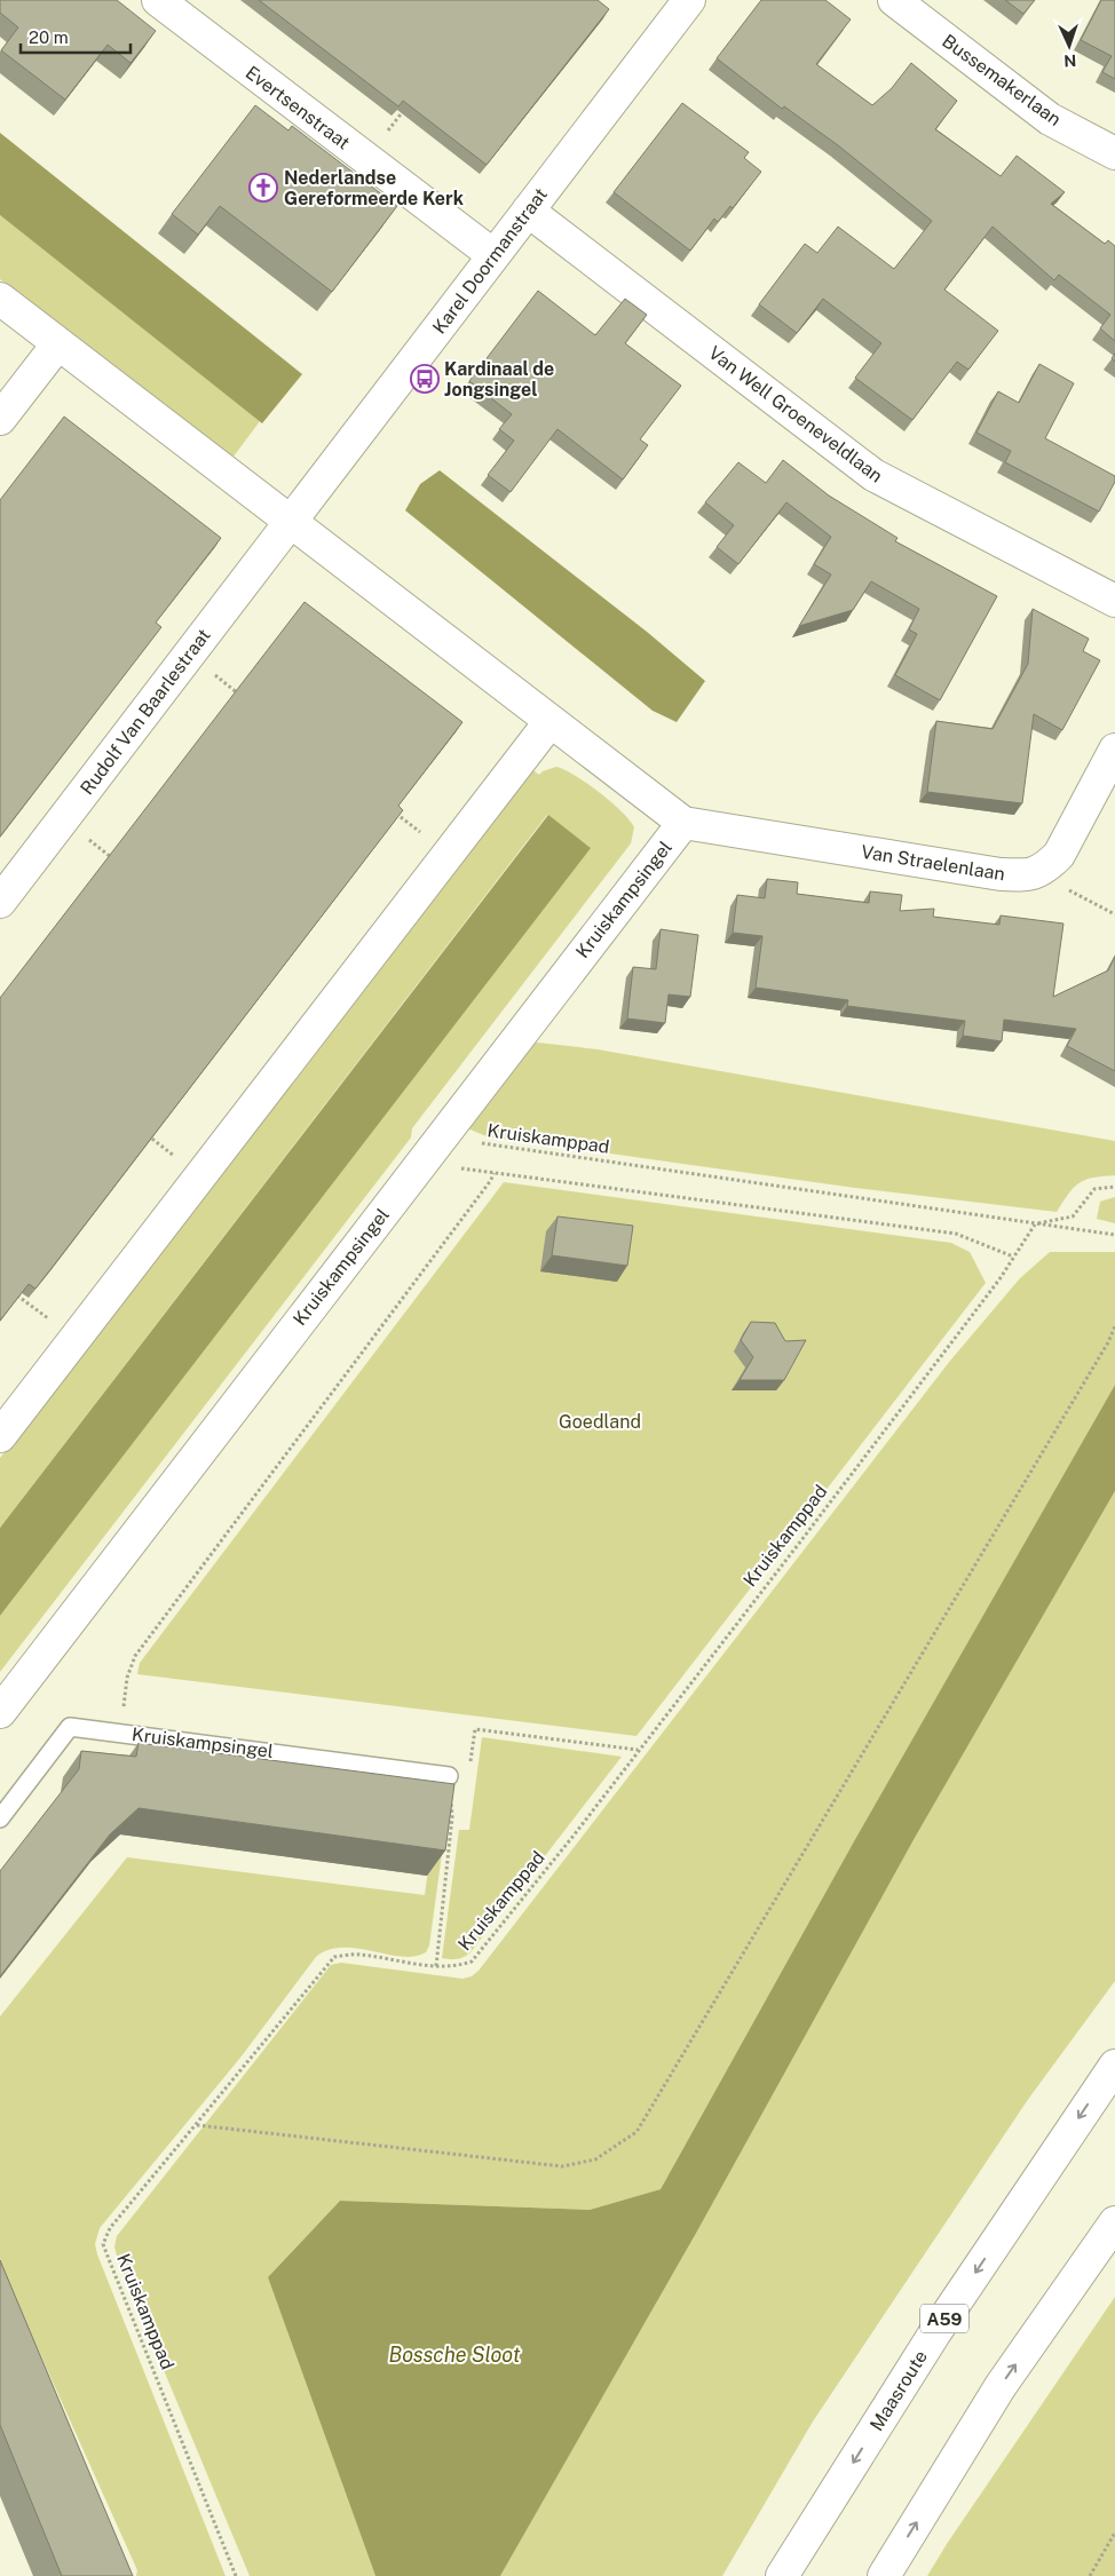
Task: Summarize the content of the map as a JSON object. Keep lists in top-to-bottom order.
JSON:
{
  "streets": {
    "main road": [
      "Bussemakerlaan",
      "Evertsenstraat",
      "Karel Doormanstraat",
      "Van Well Groeneveldlaan",
      "Rudolf Van Baarlestraat",
      "Van Straelenlaan",
      "Kruiskampsingel",
      "A59",
      "Maasroute"
    ],
    "path": ["Kruiskamppad"]
  },
  "crossings": [
    ["Evertsenstraat", "Karel Doormanstraat"],
    ["Karel Doormanstraat", "Van Well Groeneveldlaan"],
    ["Karel Doormanstraat", "Rudolf Van Baarlestraat"],
    ["Van Straelenlaan", "Kruiskampsingel"],
    ["Kruiskampsingel", "Kruiskamppad"]
  ],
  "water": ["Bossche Sloot"],
  "parks": ["Goedland"],
  "places": {
    "church": ["Nederlandse Gereformeerde Kerk"],
    "bus stop": ["Kardinaal de Jongsingel"]
  },
  "scale_bar": "20 m",
  "north": "bottom"
}
